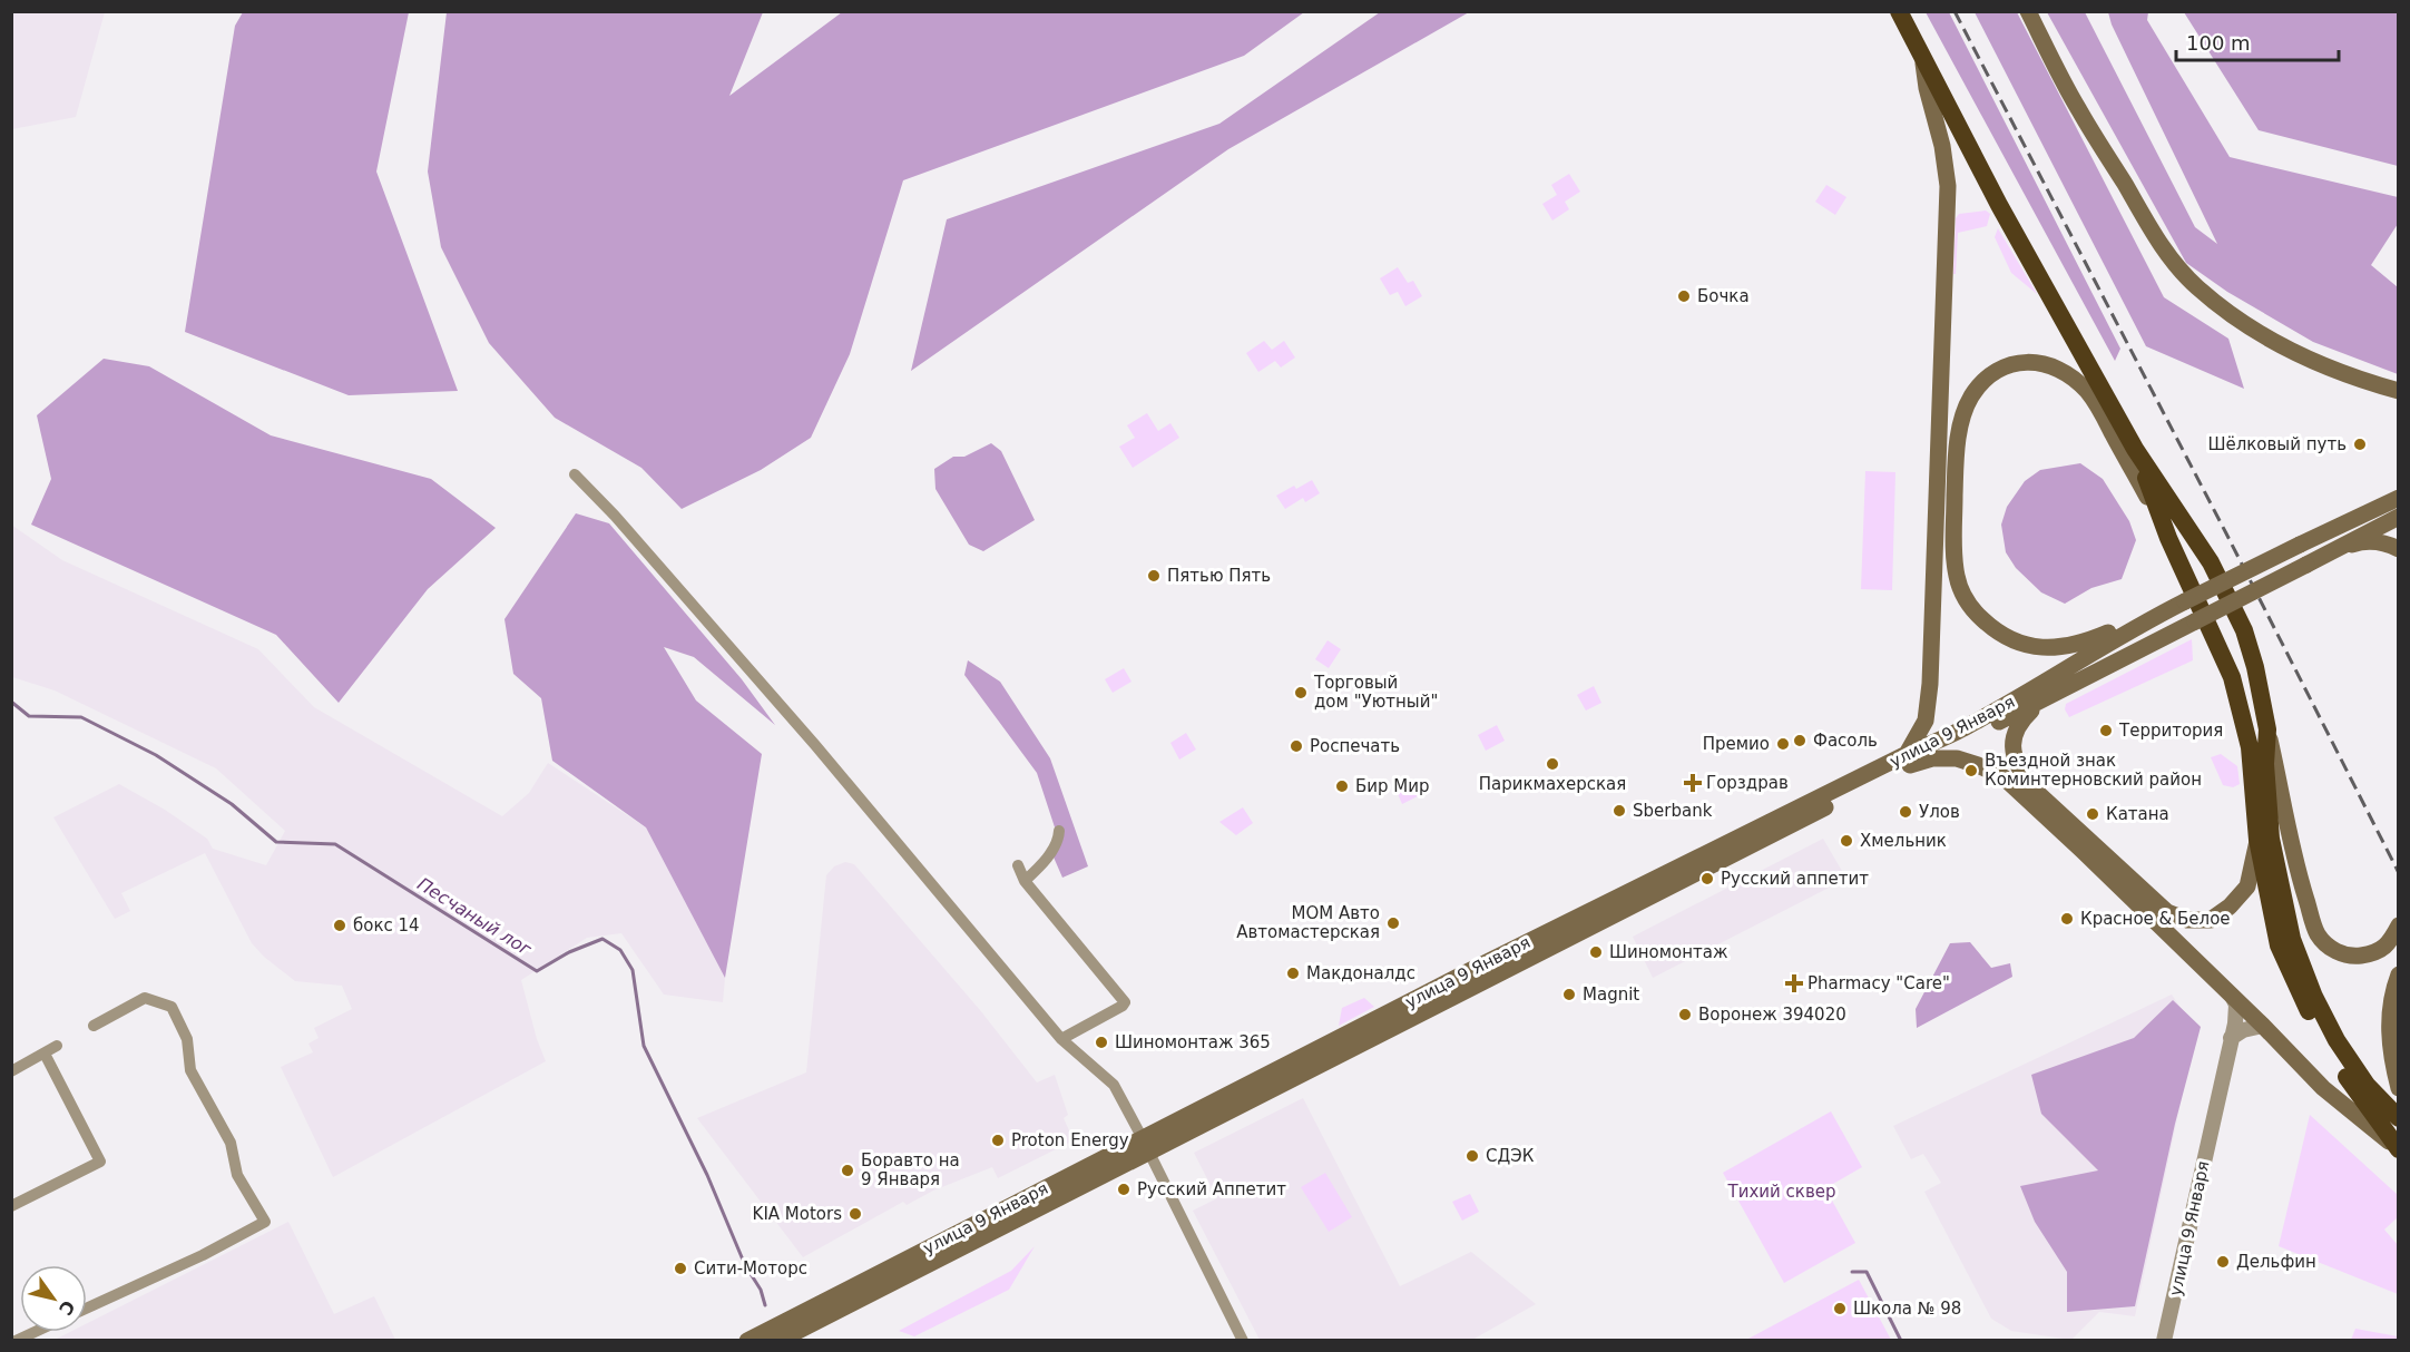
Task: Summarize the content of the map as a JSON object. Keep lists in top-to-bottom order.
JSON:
{
  "streets": {
    "main road": ["улица 9 Января"]
  },
  "water": ["Песчаный лог"],
  "parks": ["Тихий сквер"],
  "places": {
    "other": [
      "Бочка",
      "Шёлковый путь",
      "Пятью Пять",
      "Торговый дом \"Уютный\"",
      "Территория",
      "Фасоль",
      "Премио",
      "Роспечать",
      "Парикмахерская",
      "Въездной знак Коминтерновский район",
      "Бир Мир",
      "Sberbank",
      "Улов",
      "Катана",
      "Хмельник",
      "Русский аппетит",
      "Красное & Белое",
      "МОМ Авто Автомастерская",
      "бокс 14",
      "Шиномонтаж",
      "Макдоналдс",
      "Magnit",
      "Воронеж 394020",
      "Шиномонтаж 365",
      "Proton Energy",
      "СДЭК",
      "Боравто на 9 Января",
      "Русский Аппетит",
      "KIA Motors",
      "Дельфин",
      "Сити-Моторс",
      "Школа № 98"
    ],
    "health": ["Горздрав", "Pharmacy \"Care\""]
  },
  "scale_bar": "100 m",
  "north": "bottom right"
}
